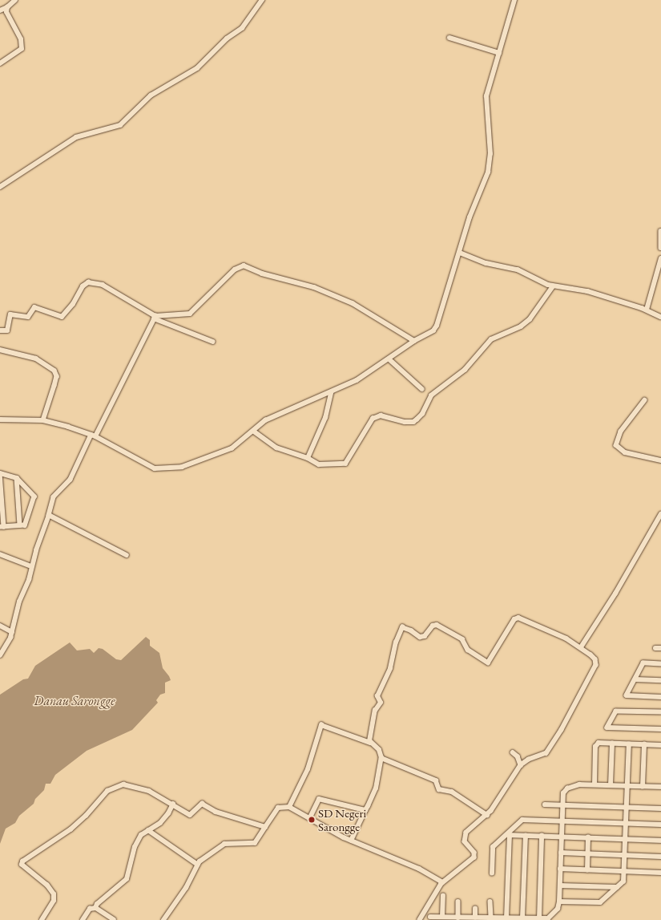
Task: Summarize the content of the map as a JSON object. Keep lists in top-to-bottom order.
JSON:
{
  "water": ["Danau Sarongge"],
  "places": ["SD Negeri Sarongge"]
}
